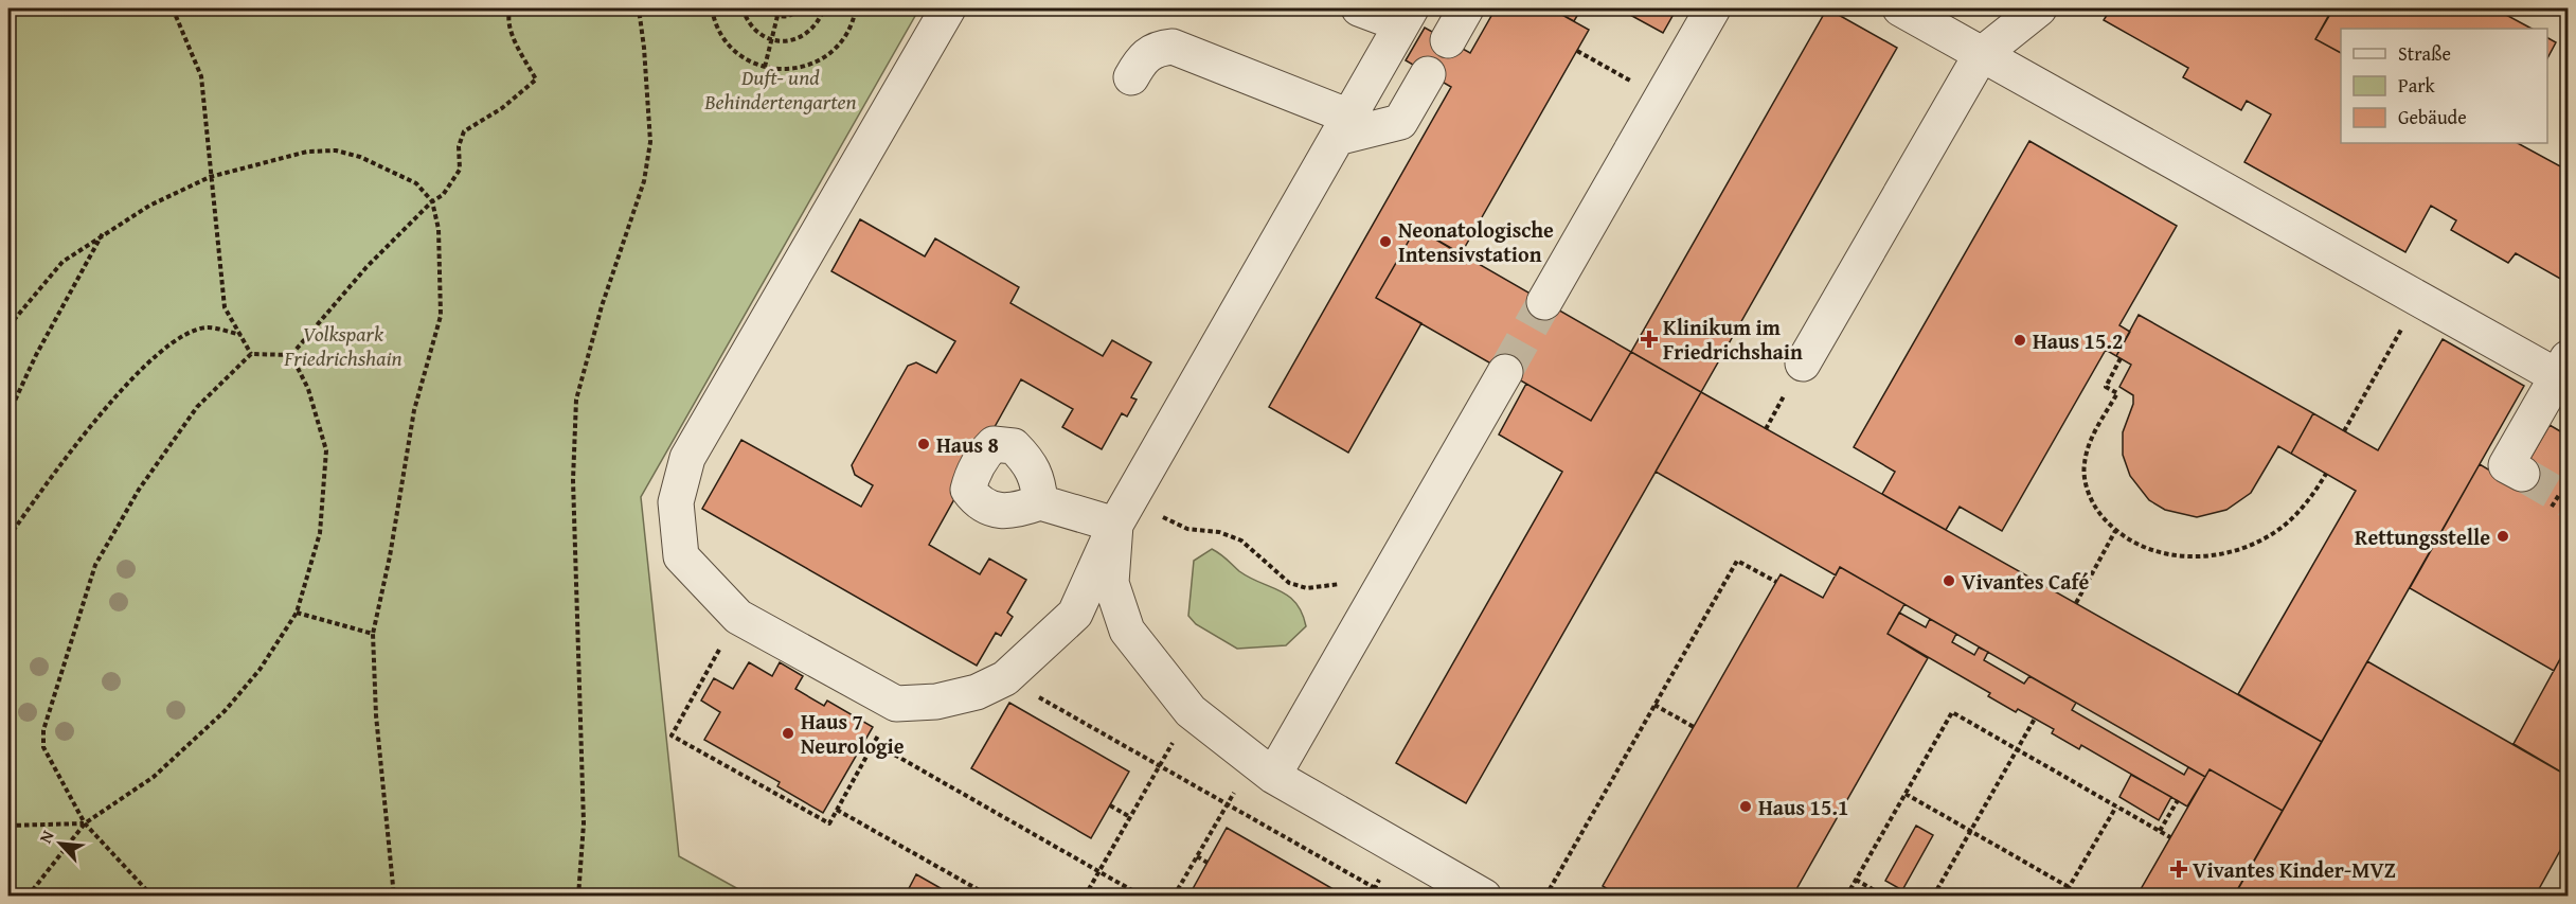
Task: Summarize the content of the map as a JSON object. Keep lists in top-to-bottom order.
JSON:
{
  "parks": ["Duft- und Behindertengarten", "Volkspark Friedrichshain"],
  "places": {
    "other": [
      "Neonatologische Intensivstation",
      "Haus 15.2",
      "Haus 8",
      "Rettungsstelle",
      "Vivantes Café",
      "Haus 7 Neurologie",
      "Haus 15.1"
    ],
    "health": ["Klinikum im Friedrichshain", "Vivantes Kinder-MVZ"]
  },
  "legend": ["Straße", "Park", "Gebäude"],
  "north": "top left"
}
